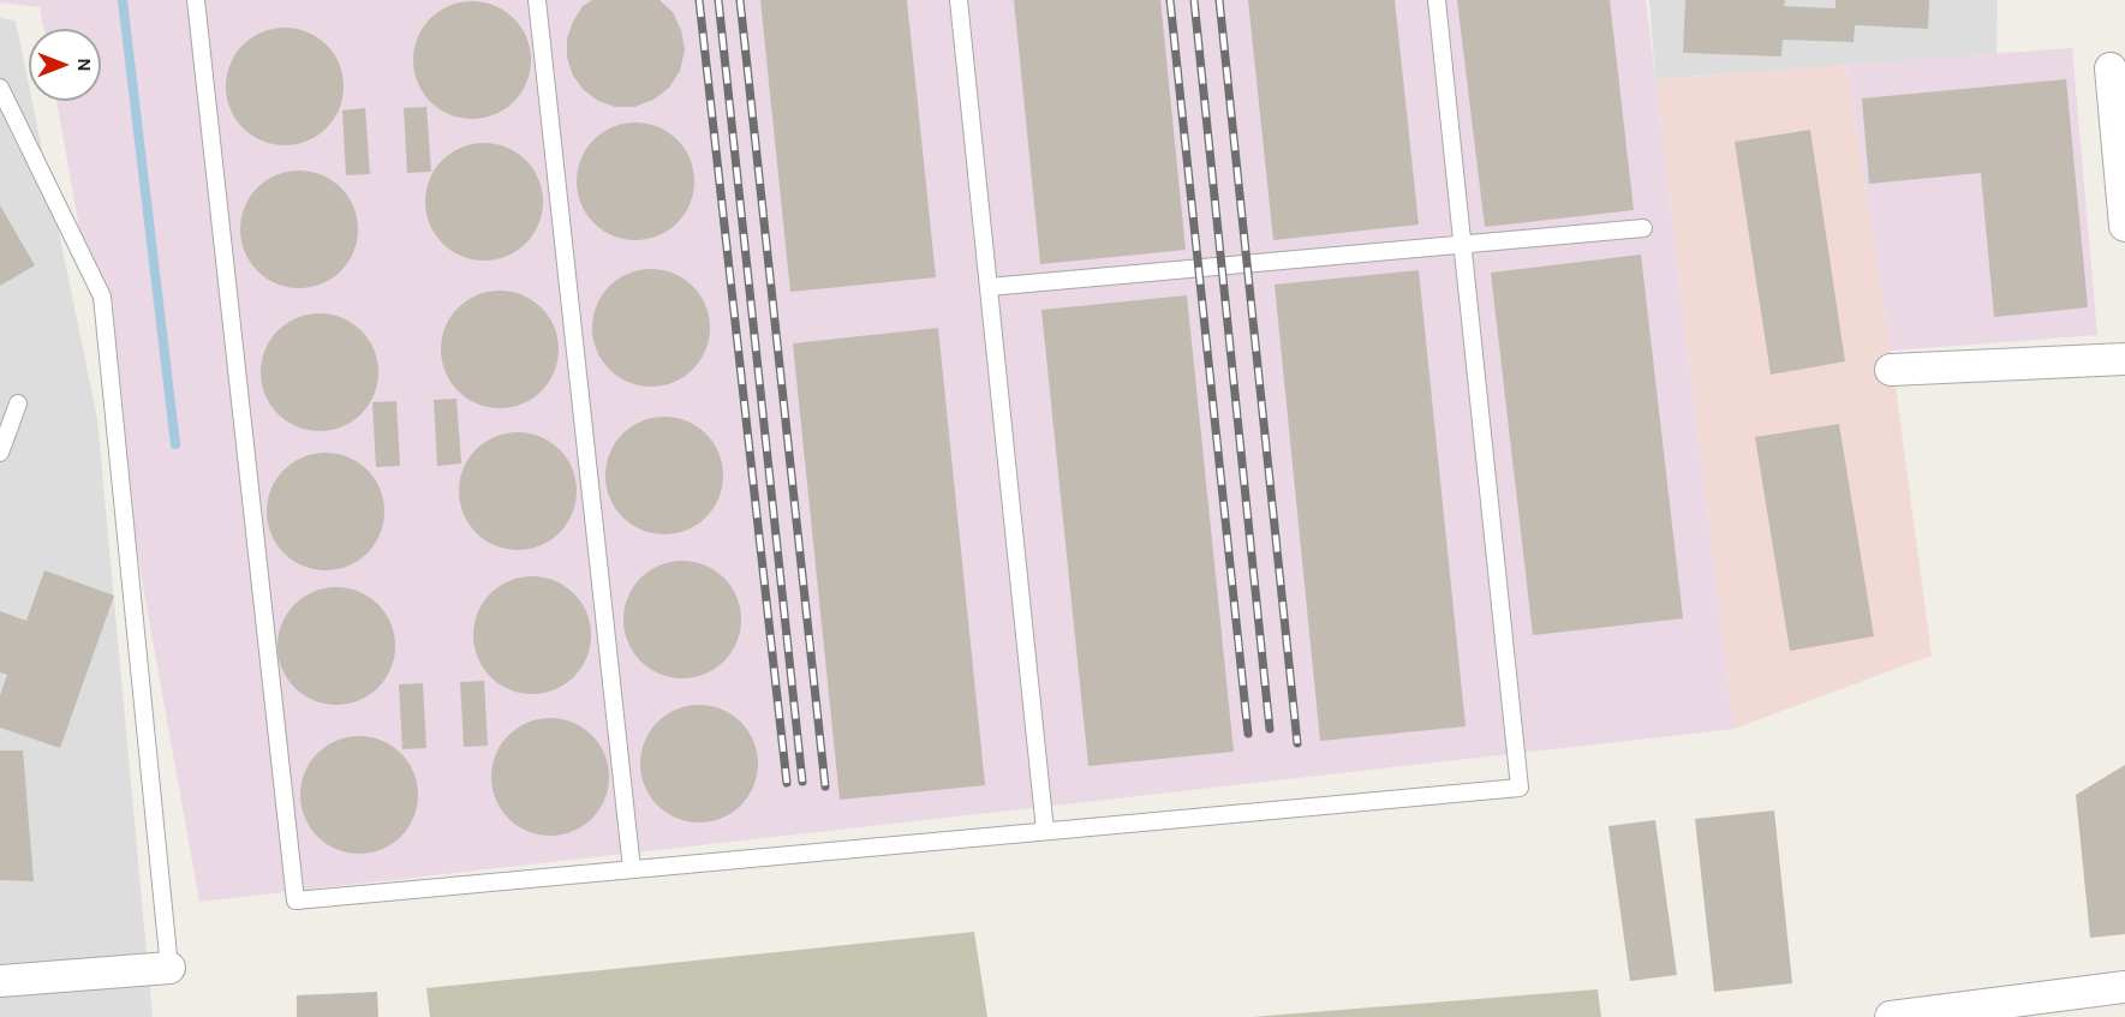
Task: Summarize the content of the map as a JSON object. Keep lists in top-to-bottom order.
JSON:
{
  "north": "right"
}
